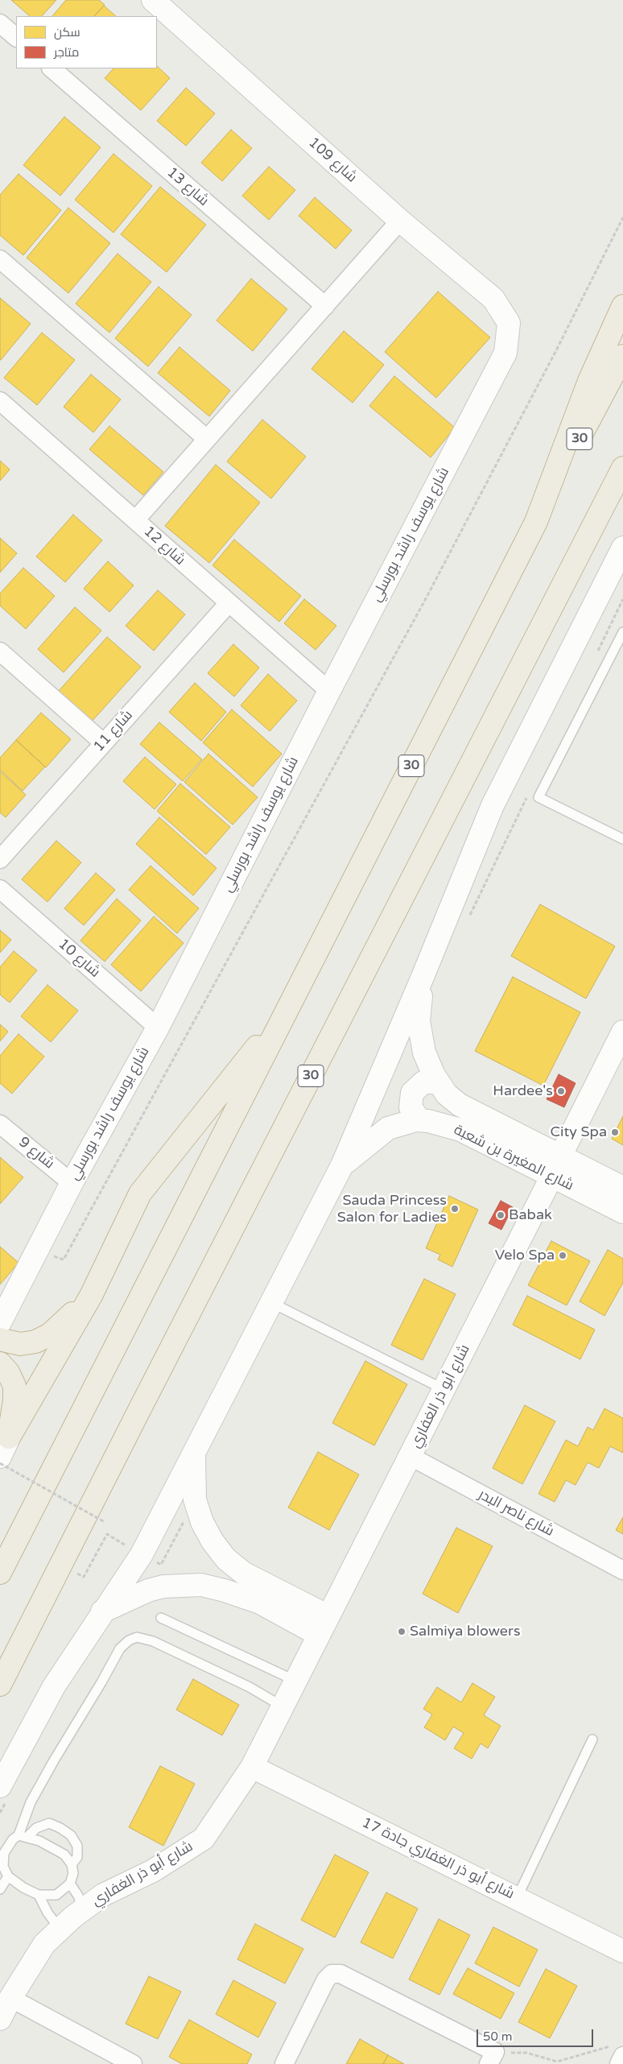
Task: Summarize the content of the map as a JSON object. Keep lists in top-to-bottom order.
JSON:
{
  "streets": {
    "highway": ["30"],
    "street": [
      "شارع 109",
      "شارع 13",
      "شارع يوسف راشد بورسلي",
      "شارع 12",
      "شارع 11",
      "شارع 10",
      "شارع 9",
      "شارع المغيرة بن شعبة",
      "شارع أبو ذر الغفاري",
      "شارع ناصر البدر",
      "شارع أبو ذر الغفاري جادة 17"
    ]
  },
  "crossings": [
    ["شارع 109", "شارع يوسف راشد بورسلي"],
    ["شارع يوسف راشد بورسلي", "شارع 12"],
    ["شارع يوسف راشد بورسلي", "شارع 10"],
    ["شارع يوسف راشد بورسلي", "شارع 9"],
    ["شارع 12", "شارع 11"],
    ["شارع المغيرة بن شعبة", "شارع أبو ذر الغفاري"],
    ["شارع أبو ذر الغفاري", "شارع ناصر البدر"],
    ["شارع أبو ذر الغفاري", "شارع أبو ذر الغفاري جادة 17"]
  ],
  "places": [
    "Hardee's",
    "City Spa",
    "Sauda Princess Salon for Ladies",
    "Babak",
    "Velo Spa",
    "Salmiya blowers"
  ],
  "legend": ["سكن", "متاجر"],
  "scale_bar": "50 m"
}
